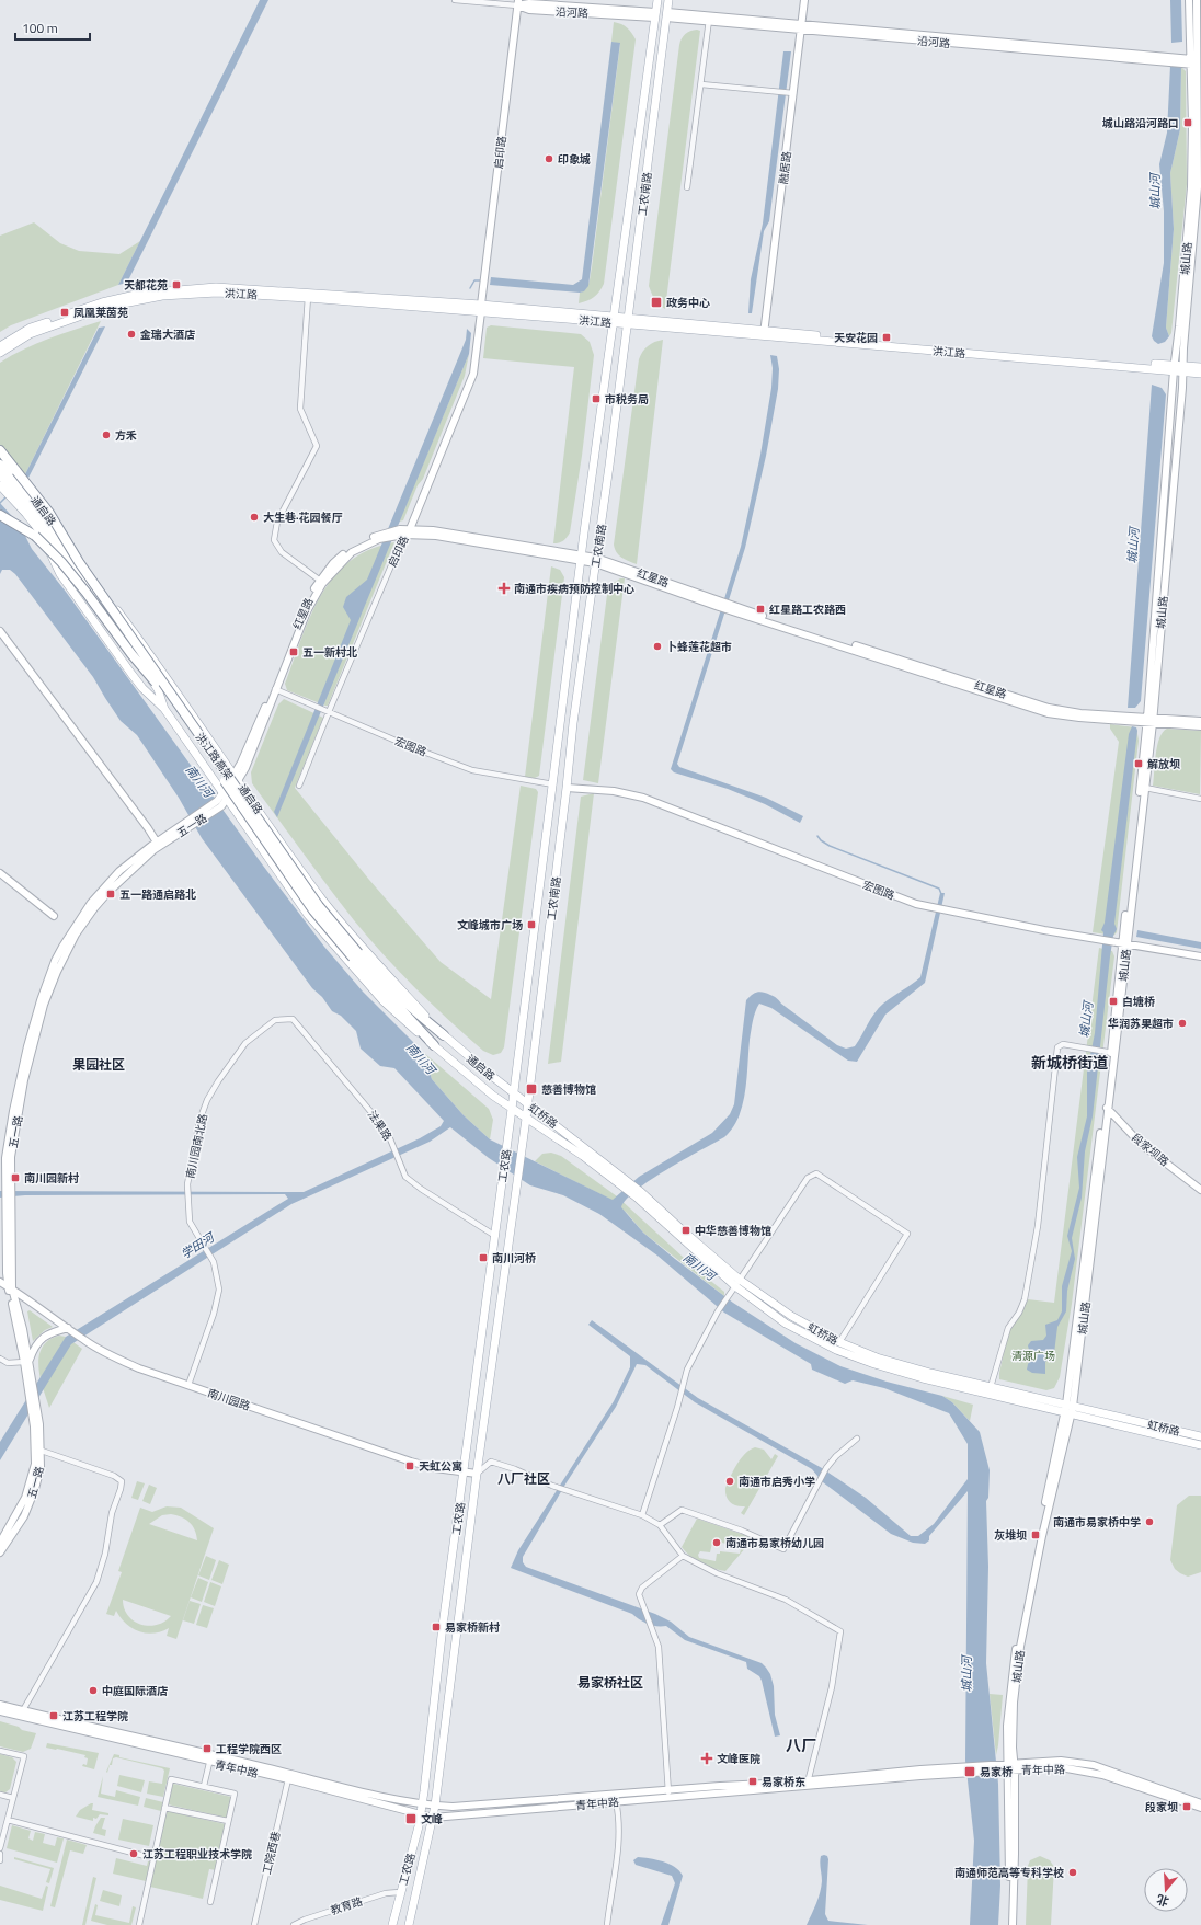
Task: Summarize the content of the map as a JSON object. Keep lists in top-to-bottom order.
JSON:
{
  "streets": {
    "highway": ["洪江路高架"],
    "main road": [
      "沿河路",
      "启印路",
      "融居路",
      "工农南路",
      "城山路",
      "洪江路",
      "通启路",
      "红星路",
      "宏图路",
      "五一路",
      "虹桥路",
      "段家坝路",
      "工农路",
      "南川园路",
      "青年中路"
    ],
    "street": [
      "法果路",
      "南川园南北路",
      "工院西巷",
      "教育路"
    ]
  },
  "crossings": [
    ["沿河路", "启印路"],
    ["沿河路", "融居路"],
    ["沿河路", "工农南路"],
    ["沿河路", "城山路"],
    ["启印路", "洪江路"],
    ["启印路", "红星路"],
    ["启印路", "宏图路"],
    ["融居路", "洪江路"],
    ["工农南路", "洪江路"],
    ["工农南路", "通启路"],
    ["工农南路", "红星路"],
    ["工农南路", "宏图路"],
    ["工农南路", "虹桥路"],
    ["工农南路", "工农路"],
    ["城山路", "洪江路"],
    ["城山路", "红星路"],
    ["城山路", "宏图路"],
    ["城山路", "虹桥路"],
    ["城山路", "段家坝路"],
    ["城山路", "青年中路"],
    ["通启路", "红星路"],
    ["通启路", "洪江路高架"],
    ["通启路", "五一路"],
    ["通启路", "虹桥路"],
    ["通启路", "工农路"],
    ["红星路", "宏图路"],
    ["红星路", "五一路"],
    ["五一路", "南川园路"],
    ["虹桥路", "工农路"],
    ["法果路", "南川园南北路"],
    ["法果路", "工农路"],
    ["南川园南北路", "南川园路"],
    ["工农路", "南川园路"],
    ["工农路", "青年中路"],
    ["工农路", "教育路"],
    ["青年中路", "工院西巷"]
  ],
  "districts": [
    "新城桥街道",
    "果园社区",
    "八厂社区",
    "易家桥社区",
    "八厂"
  ],
  "water": ["城山河", "南川河", "学田河"],
  "parks": ["清源广场"],
  "places": {
    "transit": [
      "城山路沿河路口",
      "天都花苑",
      "政务中心",
      "凤凰莱茵苑",
      "天安花园",
      "市税务局",
      "红星路工农路西",
      "五一新村北",
      "解放坝",
      "五一路通启路北",
      "文峰城市广场",
      "白塘桥",
      "慈善博物馆",
      "南川园新村",
      "中华慈善博物馆",
      "南川河桥",
      "天虹公寓",
      "灰堆坝",
      "易家桥新村",
      "江苏工程学院",
      "工程学院西区",
      "易家桥",
      "易家桥东",
      "段家坝",
      "文峰"
    ],
    "other": [
      "印象城",
      "金瑞大酒店",
      "方禾",
      "大生巷·花园餐厅",
      "卜蜂莲花超市",
      "华润苏果超市",
      "南通市启秀小学",
      "南通市易家桥中学",
      "南通市易家桥幼儿园",
      "中庭国际酒店",
      "江苏工程职业技术学院",
      "南通师范高等专科学校"
    ],
    "health": ["南通市疾病预防控制中心", "文峰医院"]
  },
  "scale_bar": "100 m",
  "north": "bottom"
}
